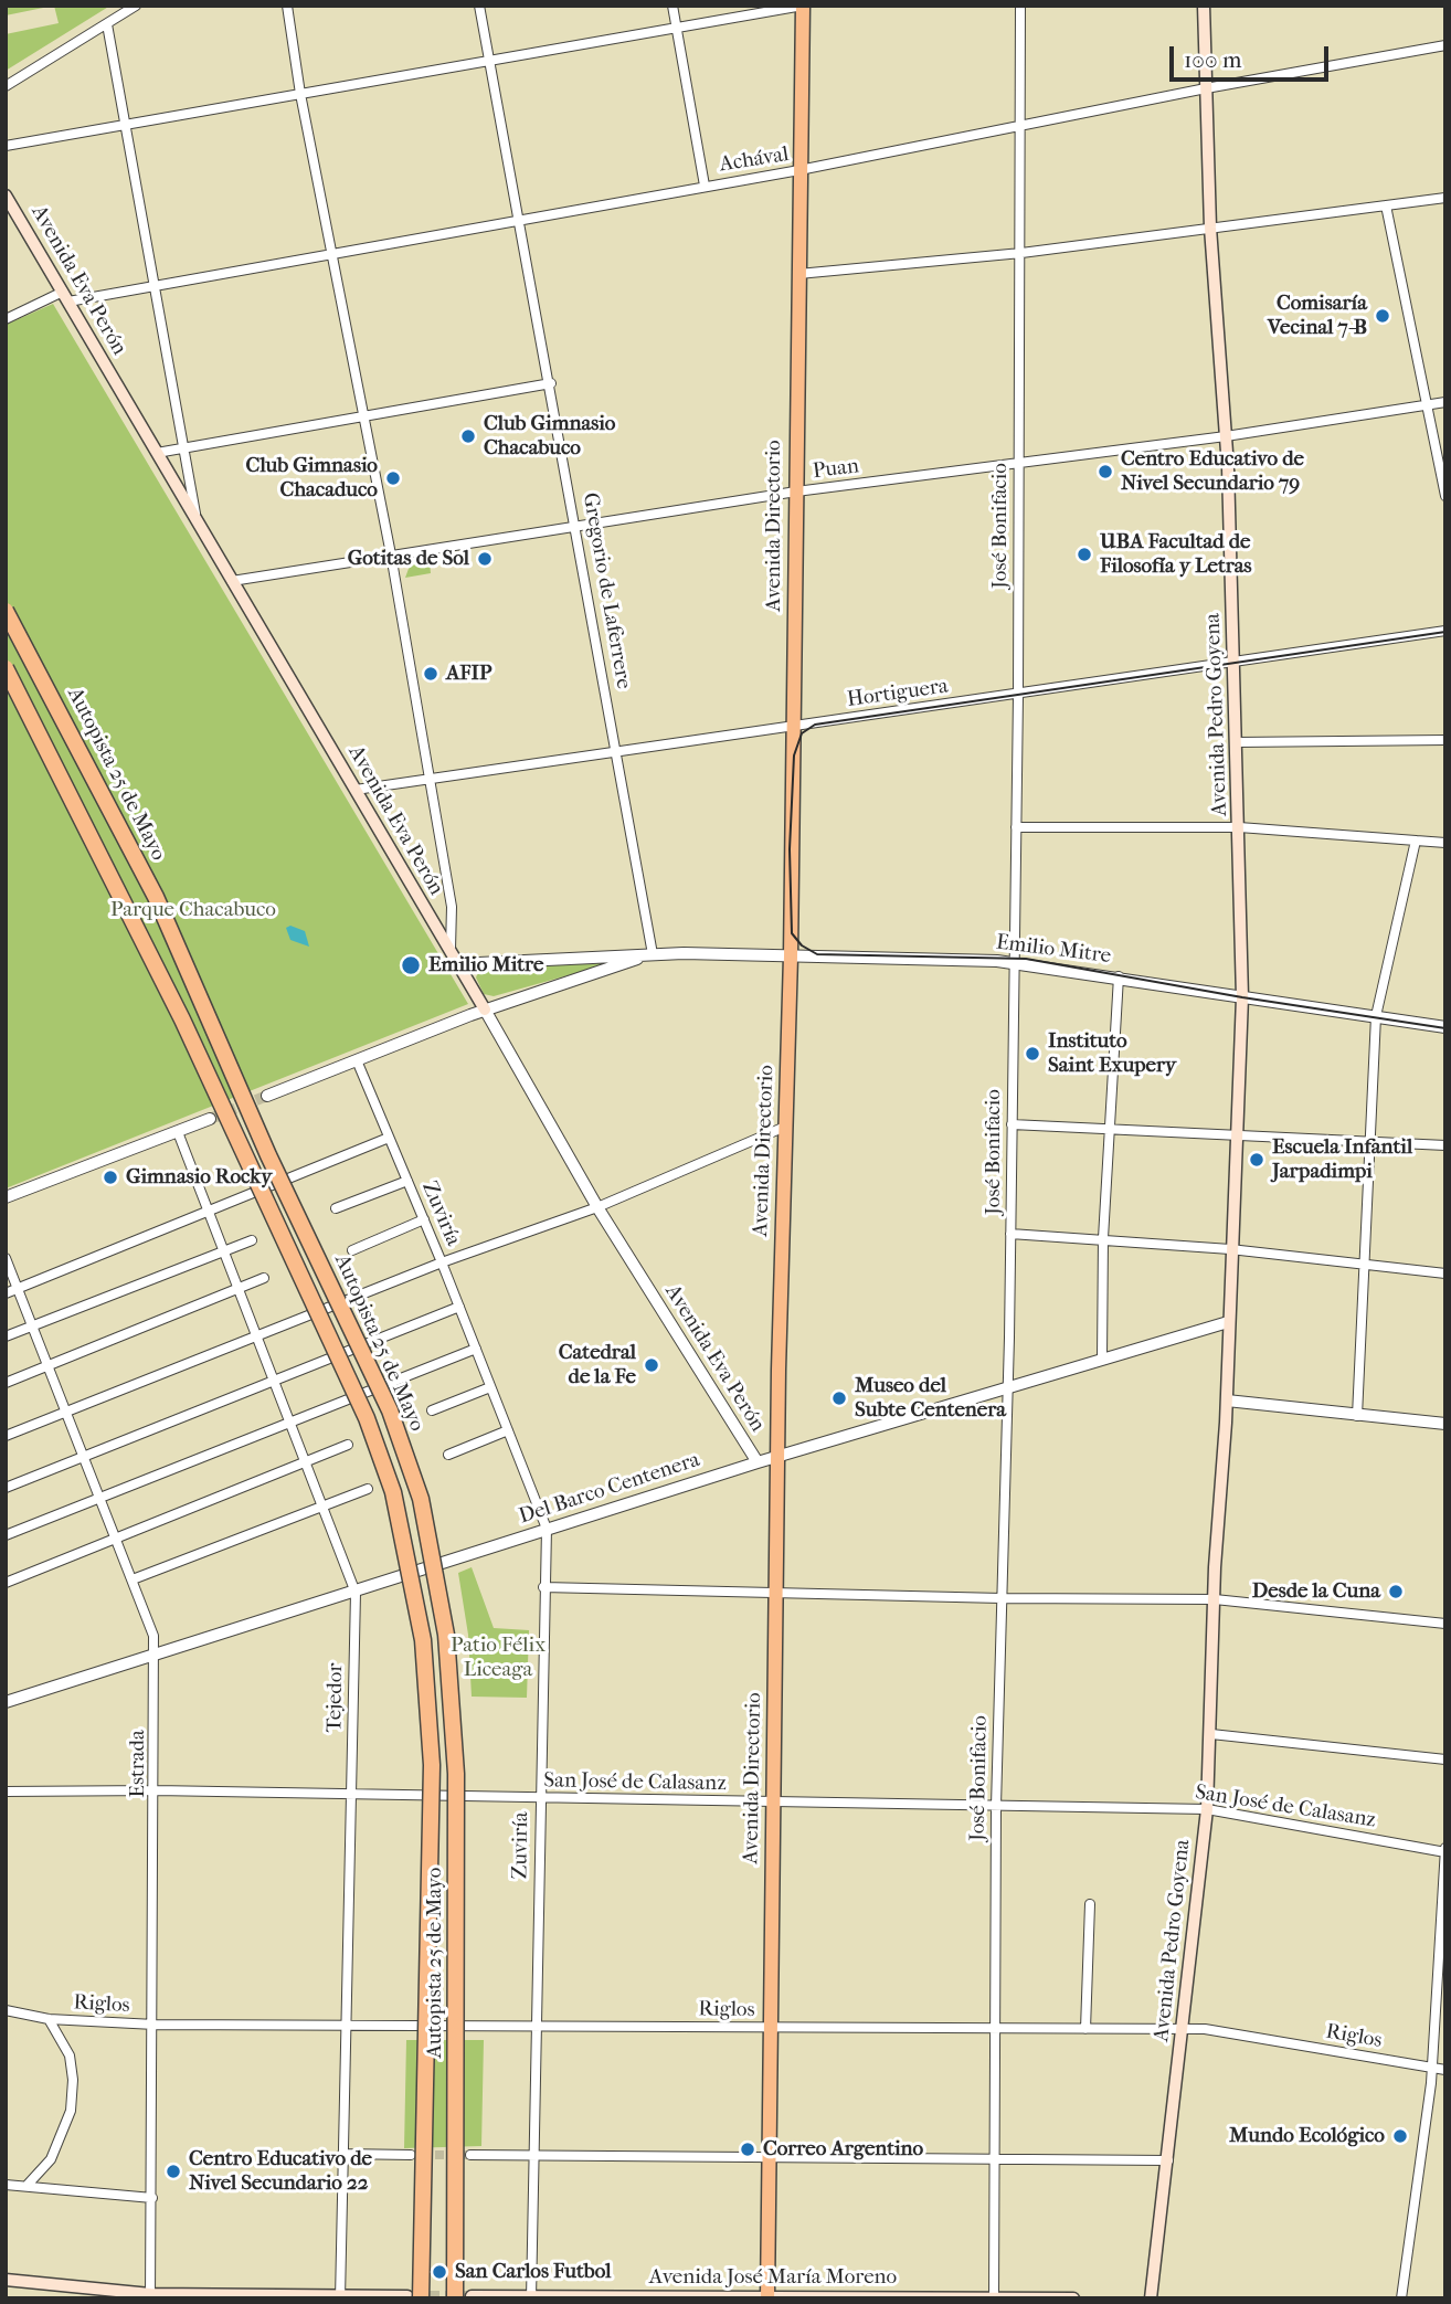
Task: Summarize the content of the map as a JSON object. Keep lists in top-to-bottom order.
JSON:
{
  "streets": {
    "highway": ["Autopista 25 de Mayo"],
    "main road": [
      "Avenida Eva Perón",
      "Avenida Directorio",
      "Avenida Pedro Goyena",
      "Avenida José María Moreno"
    ],
    "street": [
      "Achával",
      "Puan",
      "José Bonifacio",
      "Gregorio de Laferrere",
      "Hortiguera",
      "Emilio Mitre",
      "Zuviría",
      "Del Barco Centenera",
      "Tejedor",
      "Estrada",
      "San José de Calasanz",
      "Riglos"
    ]
  },
  "crossings": [
    ["Achával", "Avenida Eva Perón"],
    ["Achával", "Avenida Directorio"],
    ["Achával", "José Bonifacio"],
    ["Achával", "Gregorio de Laferrere"],
    ["Achával", "Avenida Pedro Goyena"],
    ["Avenida Eva Perón", "Puan"],
    ["Avenida Eva Perón", "Hortiguera"],
    ["Avenida Eva Perón", "Emilio Mitre"],
    ["Avenida Eva Perón", "Del Barco Centenera"],
    ["Puan", "Avenida Directorio"],
    ["Puan", "José Bonifacio"],
    ["Puan", "Gregorio de Laferrere"],
    ["Puan", "Avenida Pedro Goyena"],
    ["Avenida Directorio", "Hortiguera"],
    ["Avenida Directorio", "Emilio Mitre"],
    ["Avenida Directorio", "Del Barco Centenera"],
    ["Avenida Directorio", "San José de Calasanz"],
    ["Avenida Directorio", "Riglos"],
    ["Avenida Directorio", "Avenida José María Moreno"],
    ["José Bonifacio", "Hortiguera"],
    ["José Bonifacio", "Emilio Mitre"],
    ["José Bonifacio", "Del Barco Centenera"],
    ["José Bonifacio", "San José de Calasanz"],
    ["José Bonifacio", "Riglos"],
    ["José Bonifacio", "Avenida José María Moreno"],
    ["Gregorio de Laferrere", "Hortiguera"],
    ["Gregorio de Laferrere", "Emilio Mitre"],
    ["Hortiguera", "Avenida Pedro Goyena"],
    ["Avenida Pedro Goyena", "Emilio Mitre"],
    ["Avenida Pedro Goyena", "Del Barco Centenera"],
    ["Avenida Pedro Goyena", "San José de Calasanz"],
    ["Avenida Pedro Goyena", "Riglos"],
    ["Autopista 25 de Mayo", "Avenida José María Moreno"],
    ["Emilio Mitre", "Zuviría"],
    ["Zuviría", "Del Barco Centenera"],
    ["Zuviría", "San José de Calasanz"],
    ["Zuviría", "Riglos"],
    ["Zuviría", "Avenida José María Moreno"],
    ["Del Barco Centenera", "Tejedor"],
    ["Del Barco Centenera", "Estrada"],
    ["Tejedor", "San José de Calasanz"],
    ["Tejedor", "Riglos"],
    ["Estrada", "San José de Calasanz"],
    ["Estrada", "Riglos"]
  ],
  "parks": ["Parque Chacabuco", "Patio Félix Liceaga"],
  "places": [
    "Comisaría Vecinal 7-B",
    "Club Gimnasio Chacabuco",
    "Centro Educativo de Nivel Secundario 79",
    "Club Gimnasio Chacaduco",
    "UBA Facultad de Filosofía y Letras",
    "Gotitas de Sol",
    "AFIP",
    "Emilio Mitre",
    "Instituto Saint Exupery",
    "Escuela Infantil Jarpadimpi",
    "Gimnasio Rocky",
    "Catedral de la Fe",
    "Museo del Subte Centenera",
    "Desde la Cuna",
    "Mundo Ecológico",
    "Correo Argentino",
    "Centro Educativo de Nivel Secundario 22",
    "San Carlos Futbol"
  ],
  "scale_bar": "100 m"
}
